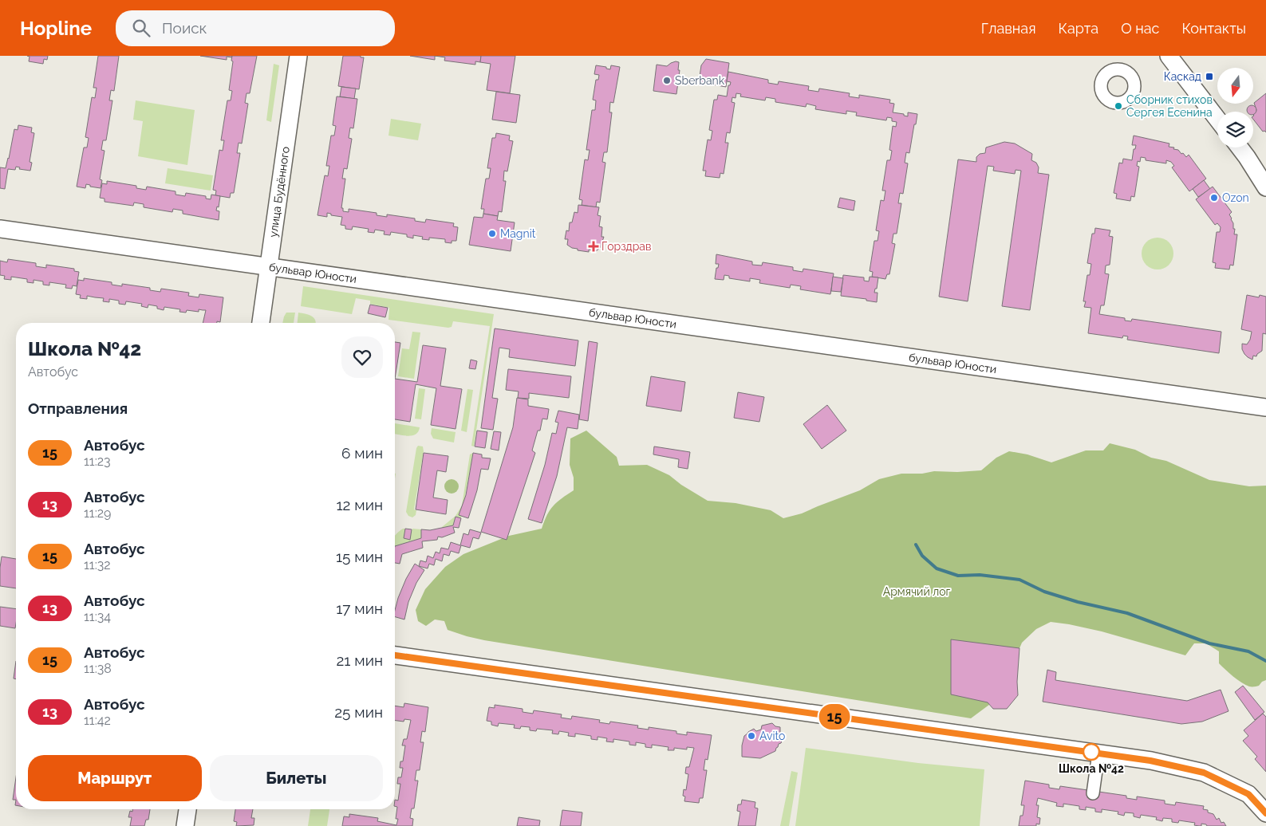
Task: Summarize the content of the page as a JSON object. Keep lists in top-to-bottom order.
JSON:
{
  "streets": {
    "street": ["улица Будённого", "бульвар Юности"]
  },
  "crossings": [
    ["улица Будённого", "бульвар Юности"]
  ],
  "parks": ["Армячий лог"],
  "places": {
    "transit": ["Каскад"],
    "other": [
      "Sberbank",
      "Сборник стихов Сергея Есенина",
      "Ozon",
      "Magnit",
      "Avito",
      "Школа №42"
    ],
    "health": ["Горздрав"]
  },
  "lines": ["bus line 15"],
  "north": "bottom",
  "page": {
    "header": "Hopline",
    "search": "Поиск",
    "nav": [
      "Главная",
      "Карта",
      "О нас",
      "Контакты"
    ],
    "on_map": "15",
    "heading": [
      ["Школа №42", "Автобус"],
      "Отправления"
    ],
    "list": [
      {
        "mark": "15",
        "name": "Автобус",
        "note": "11:23",
        "value": "6 мин"
      },
      {
        "mark": "13",
        "name": "Автобус",
        "note": "11:29",
        "value": "12 мин"
      },
      {
        "mark": "15",
        "name": "Автобус",
        "note": "11:32",
        "value": "15 мин"
      },
      {
        "mark": "13",
        "name": "Автобус",
        "note": "11:34",
        "value": "17 мин"
      },
      {
        "mark": "15",
        "name": "Автобус",
        "note": "11:38",
        "value": "21 мин"
      },
      {
        "mark": "13",
        "name": "Автобус",
        "note": "11:42",
        "value": "25 мин"
      }
    ],
    "buttons": ["Маршрут", "Билеты"]
  }
}
